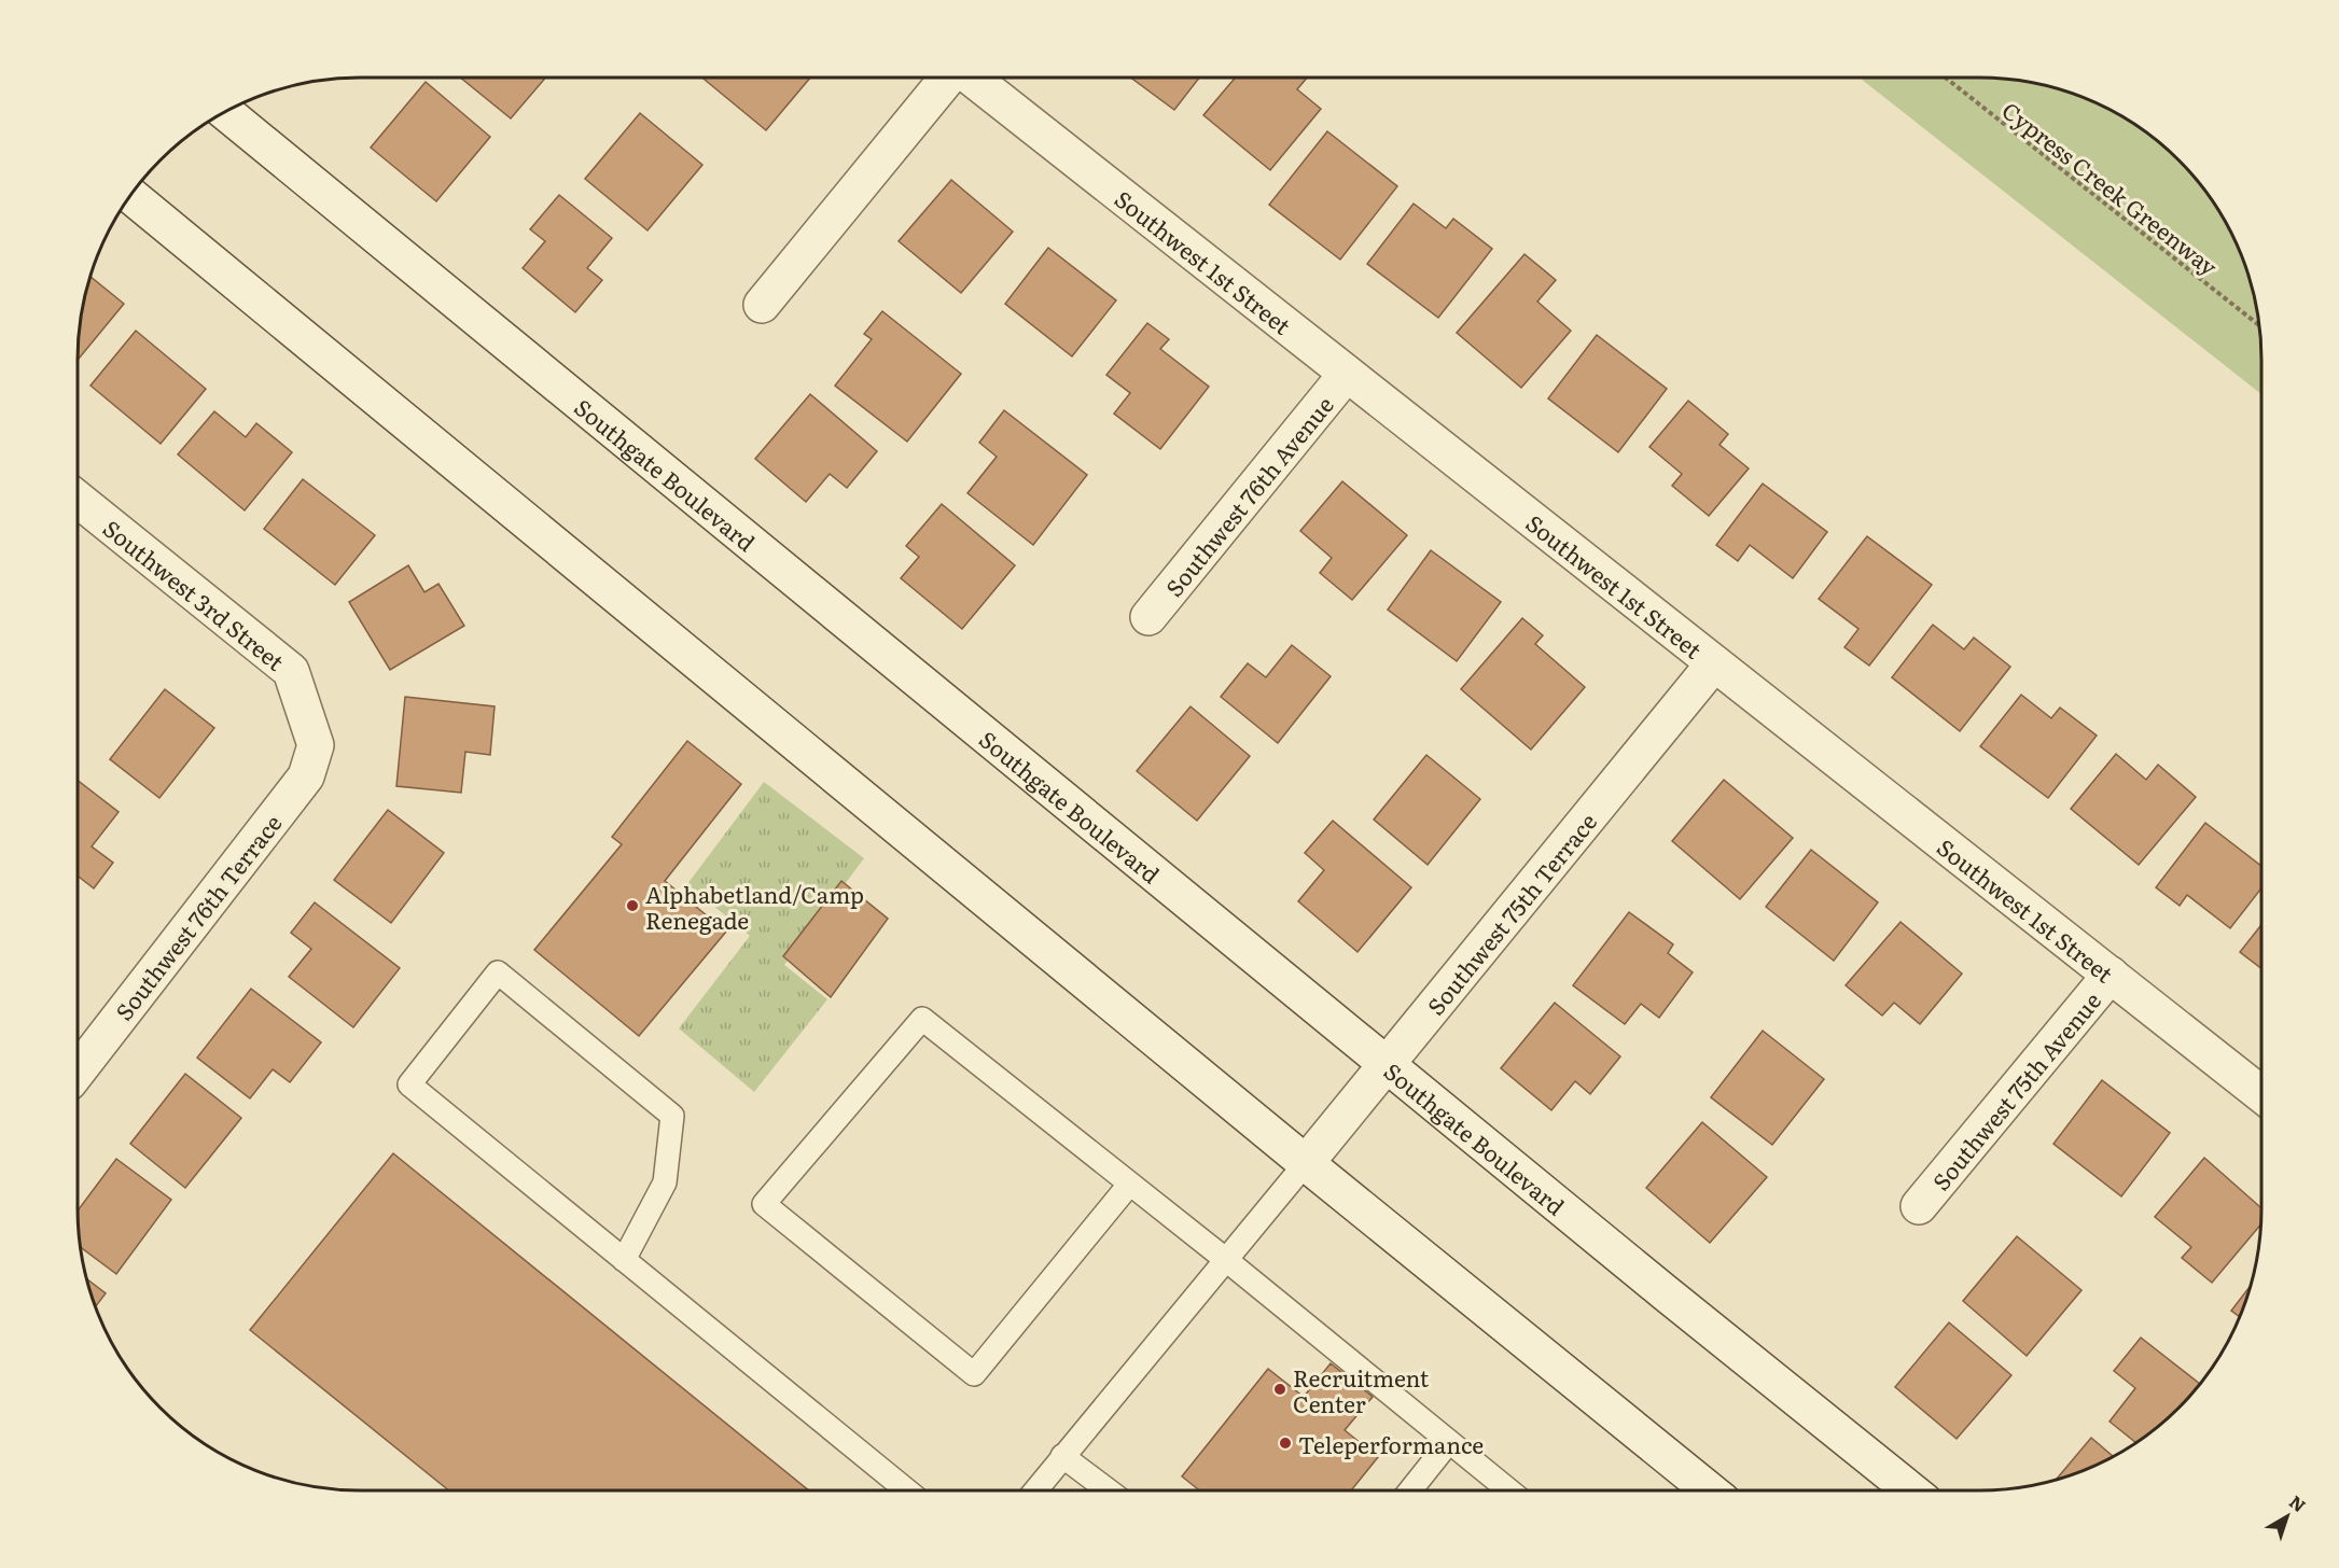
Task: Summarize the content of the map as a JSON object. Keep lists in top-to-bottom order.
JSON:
{
  "streets": {
    "main road": [
      "Southwest 1st Street",
      "Southgate Boulevard",
      "Southwest 76th Avenue",
      "Southwest 3rd Street",
      "Southwest 75th Terrace",
      "Southwest 76th Terrace",
      "Southwest 75th Avenue"
    ],
    "path": ["Cypress Creek Greenway"]
  },
  "crossings": [
    ["Southwest 1st Street", "Southwest 76th Avenue"],
    ["Southwest 1st Street", "Southwest 75th Terrace"],
    ["Southwest 1st Street", "Southwest 75th Avenue"],
    ["Southgate Boulevard", "Southwest 75th Terrace"],
    ["Southwest 3rd Street", "Southwest 76th Terrace"]
  ],
  "places": ["Alphabetland/Camp Renegade", "Recruitment Center", "Teleperformance"],
  "north": "top right"
}
